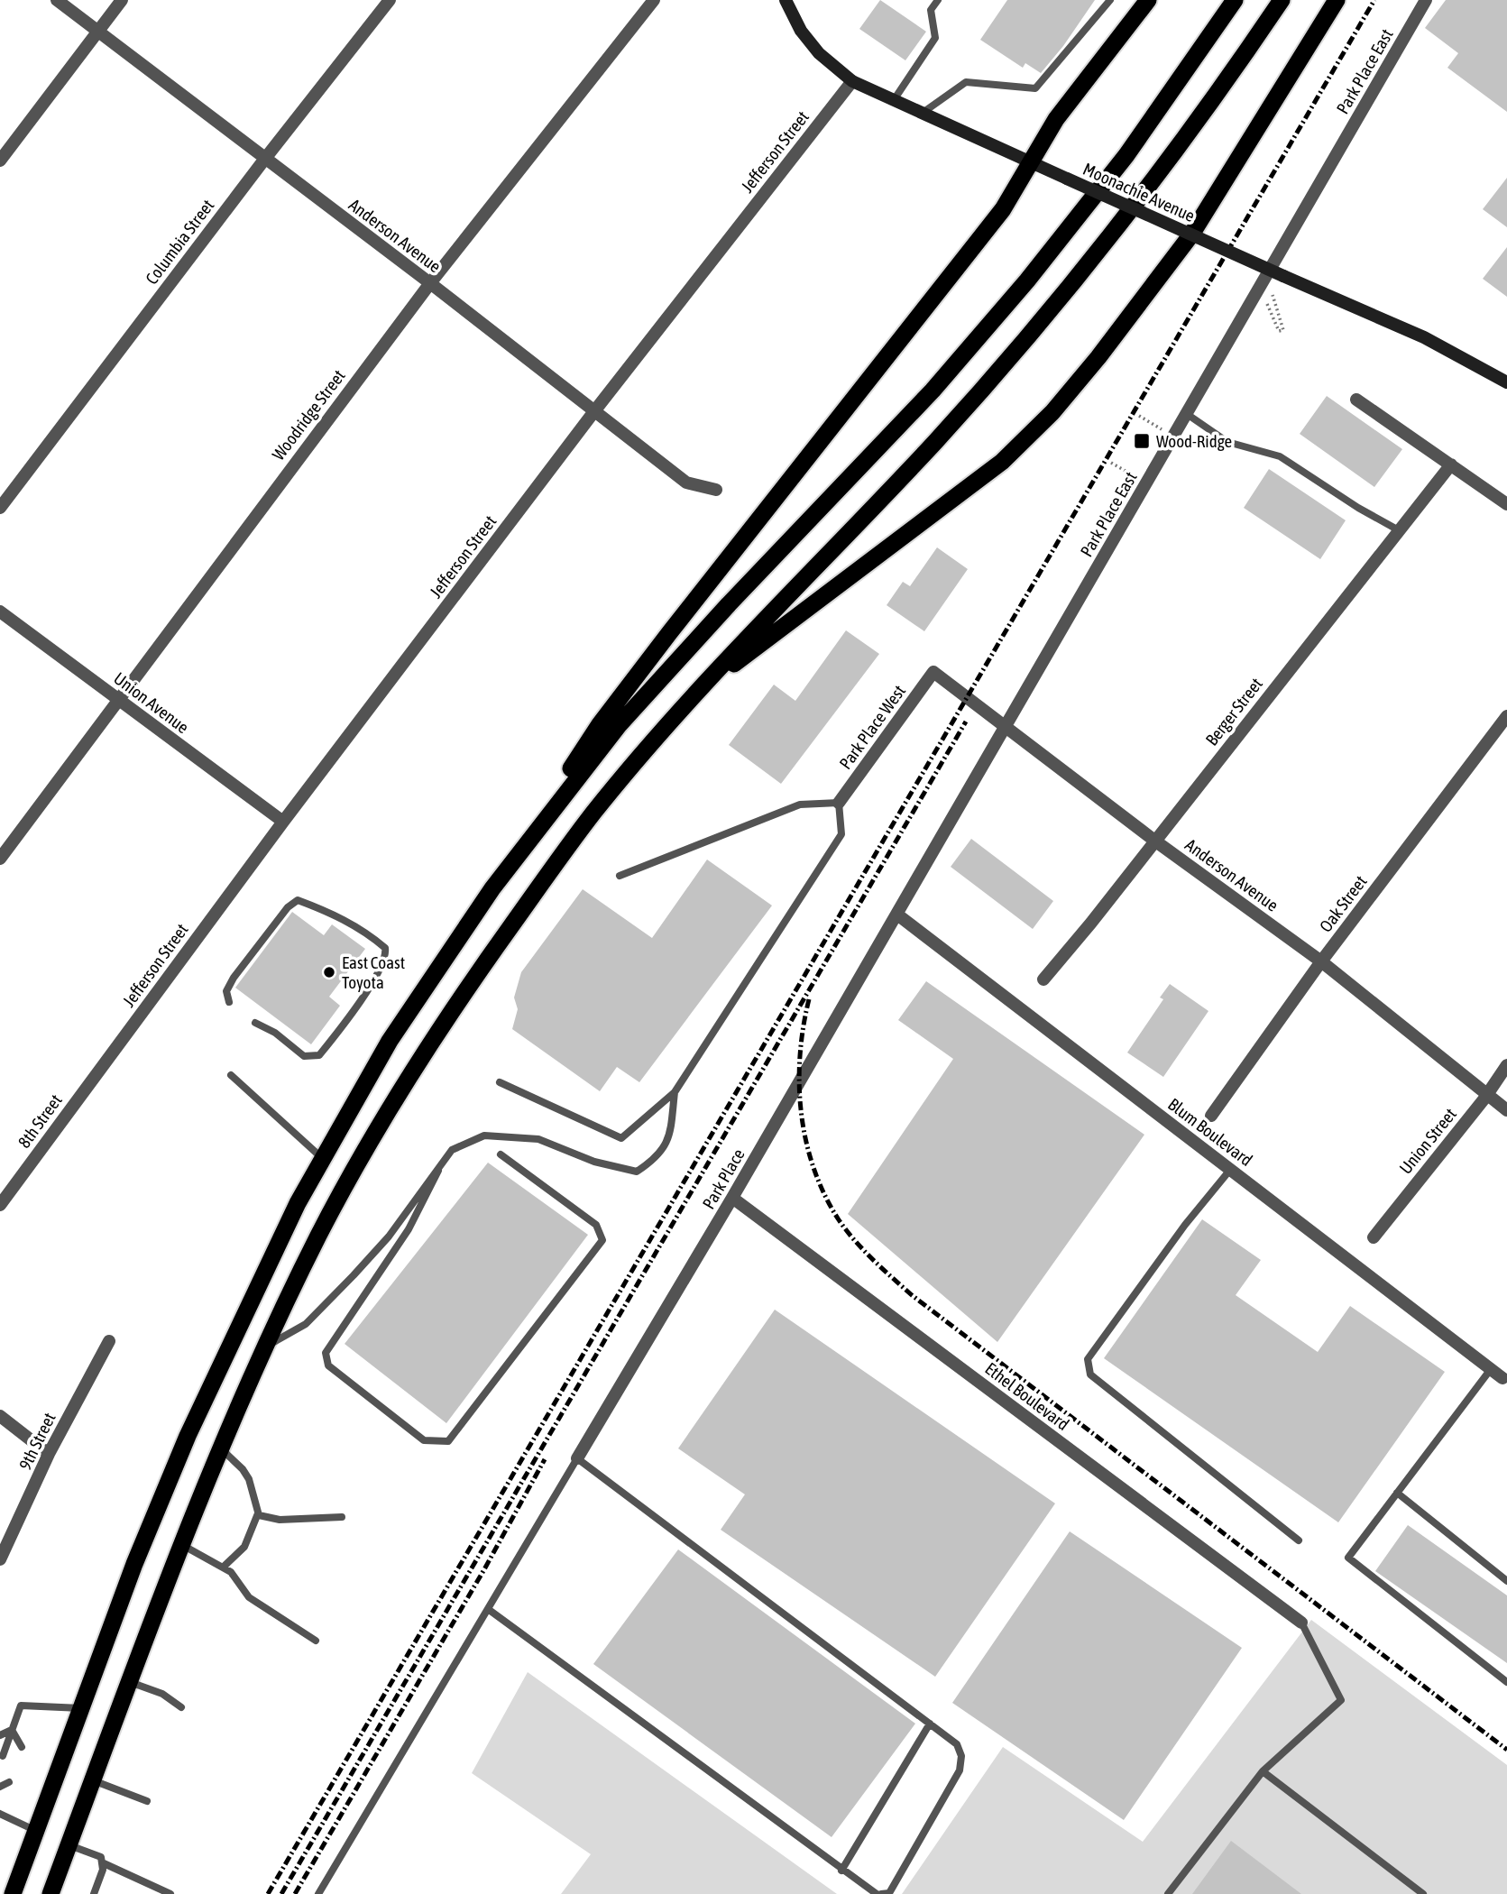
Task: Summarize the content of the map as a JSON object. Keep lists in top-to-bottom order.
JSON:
{
  "streets": {
    "main road": ["Moonachie Avenue"],
    "street": [
      "Park Place East",
      "Jefferson Street",
      "Anderson Avenue",
      "Columbia Street",
      "Woodridge Street",
      "Union Avenue",
      "Berger Street",
      "Park Place West",
      "Oak Street",
      "8th Street",
      "Blum Boulevard",
      "Union Street",
      "Park Place",
      "Ethel Boulevard",
      "9th Street"
    ]
  },
  "crossings": [
    ["Park Place East", "Anderson Avenue"],
    ["Park Place East", "Blum Boulevard"],
    ["Park Place East", "Park Place"],
    ["Jefferson Street", "Moonachie Avenue"],
    ["Jefferson Street", "Anderson Avenue"],
    ["Jefferson Street", "Union Avenue"],
    ["Jefferson Street", "8th Street"],
    ["Anderson Avenue", "Columbia Street"],
    ["Anderson Avenue", "Woodridge Street"],
    ["Anderson Avenue", "Berger Street"],
    ["Anderson Avenue", "Park Place West"],
    ["Anderson Avenue", "Oak Street"],
    ["Anderson Avenue", "Union Street"],
    ["Woodridge Street", "Union Avenue"],
    ["Blum Boulevard", "Park Place"],
    ["Park Place", "Ethel Boulevard"]
  ],
  "places": {
    "transit": ["Wood-Ridge"],
    "other": ["East Coast Toyota"]
  }
}
